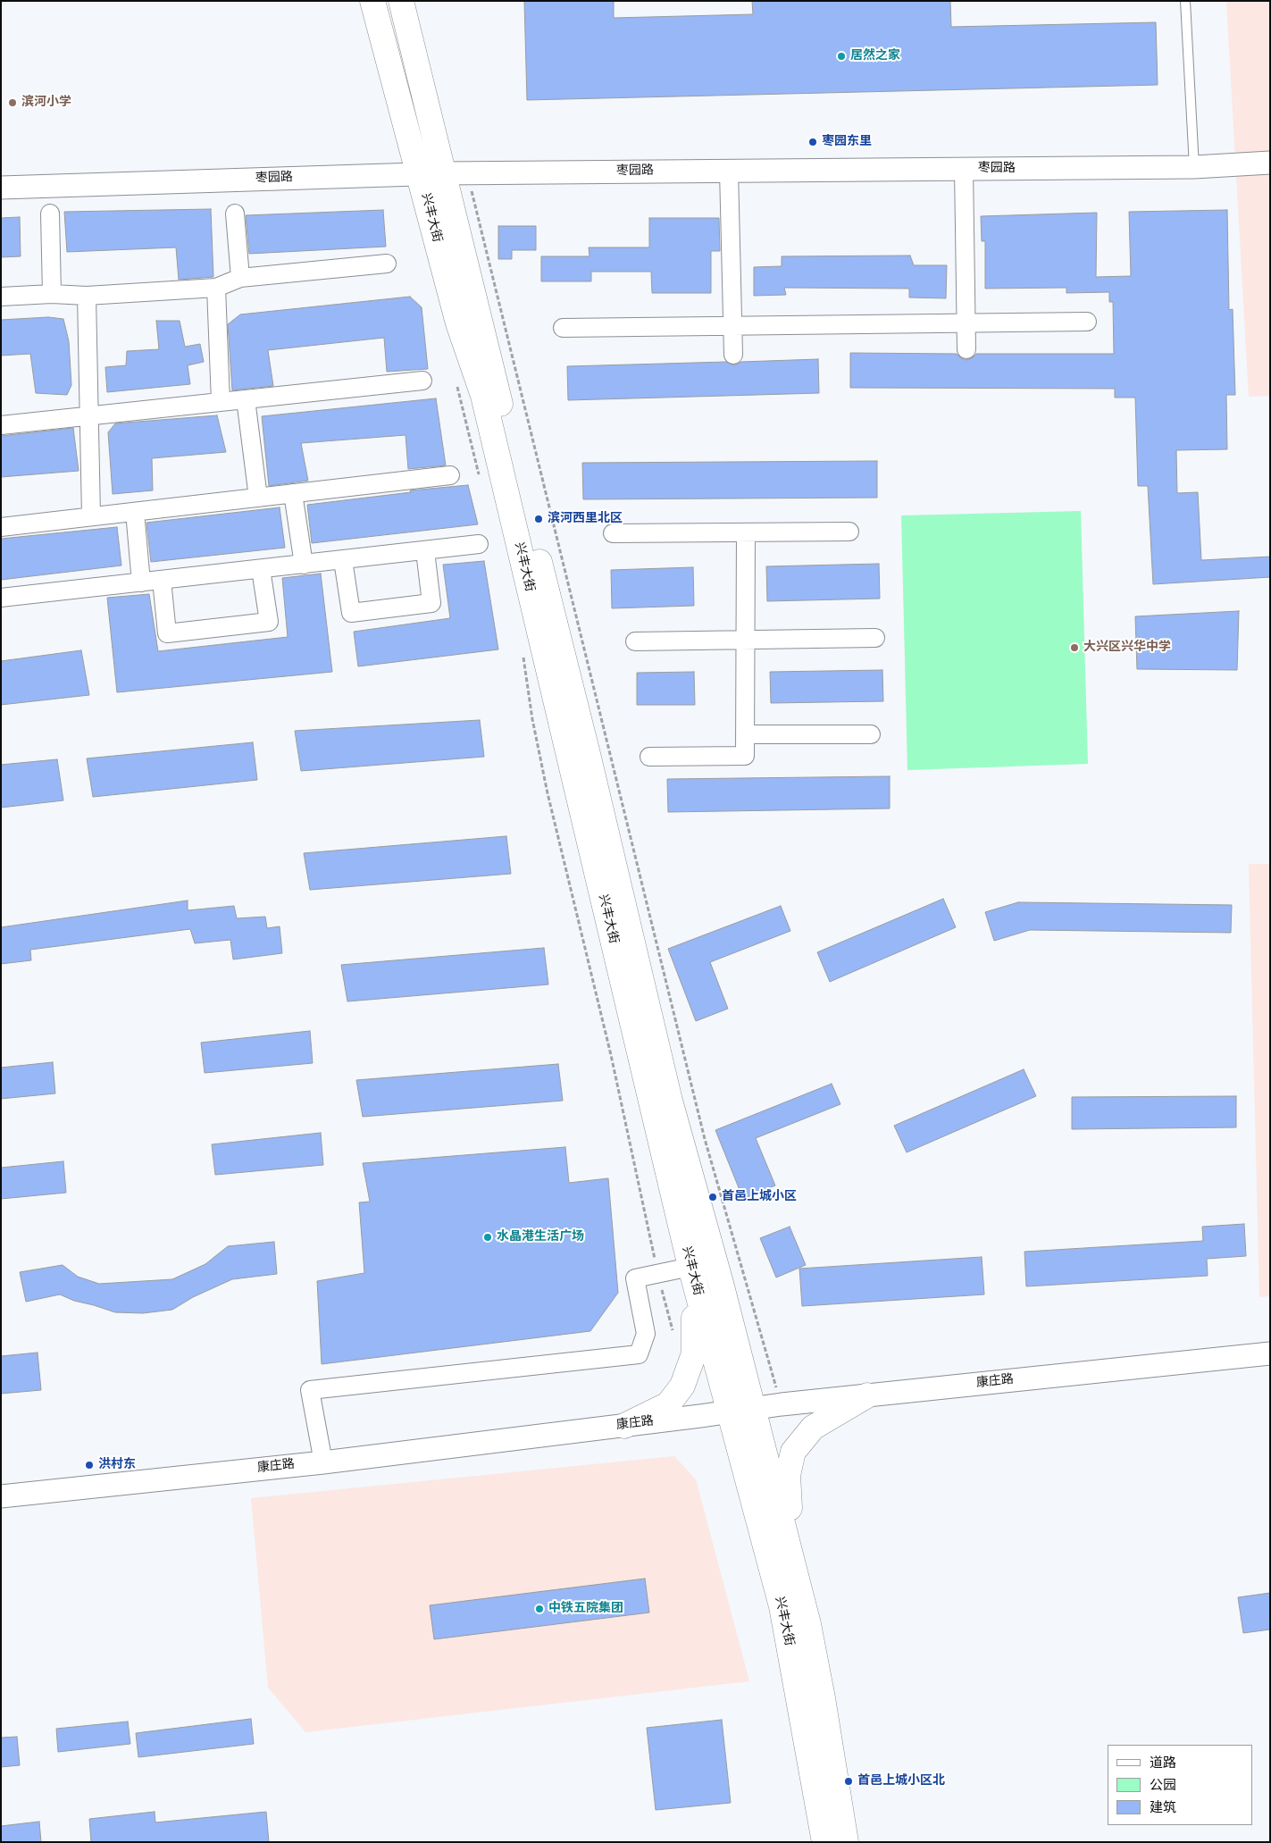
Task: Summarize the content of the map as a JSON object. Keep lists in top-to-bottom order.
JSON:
{
  "streets": {
    "main road": ["兴丰大街"],
    "street": ["枣园路", "康庄路"]
  },
  "crossings": [
    ["枣园路", "兴丰大街"],
    ["兴丰大街", "康庄路"]
  ],
  "places": [
    "居然之家",
    "滨河小学",
    "枣园东里",
    "滨河西里北区",
    "大兴区兴华中学",
    "首邑上城小区",
    "水晶港生活广场",
    "洪村东",
    "中铁五院集团",
    "首邑上城小区北"
  ],
  "legend": ["道路", "公园", "建筑"]
}
